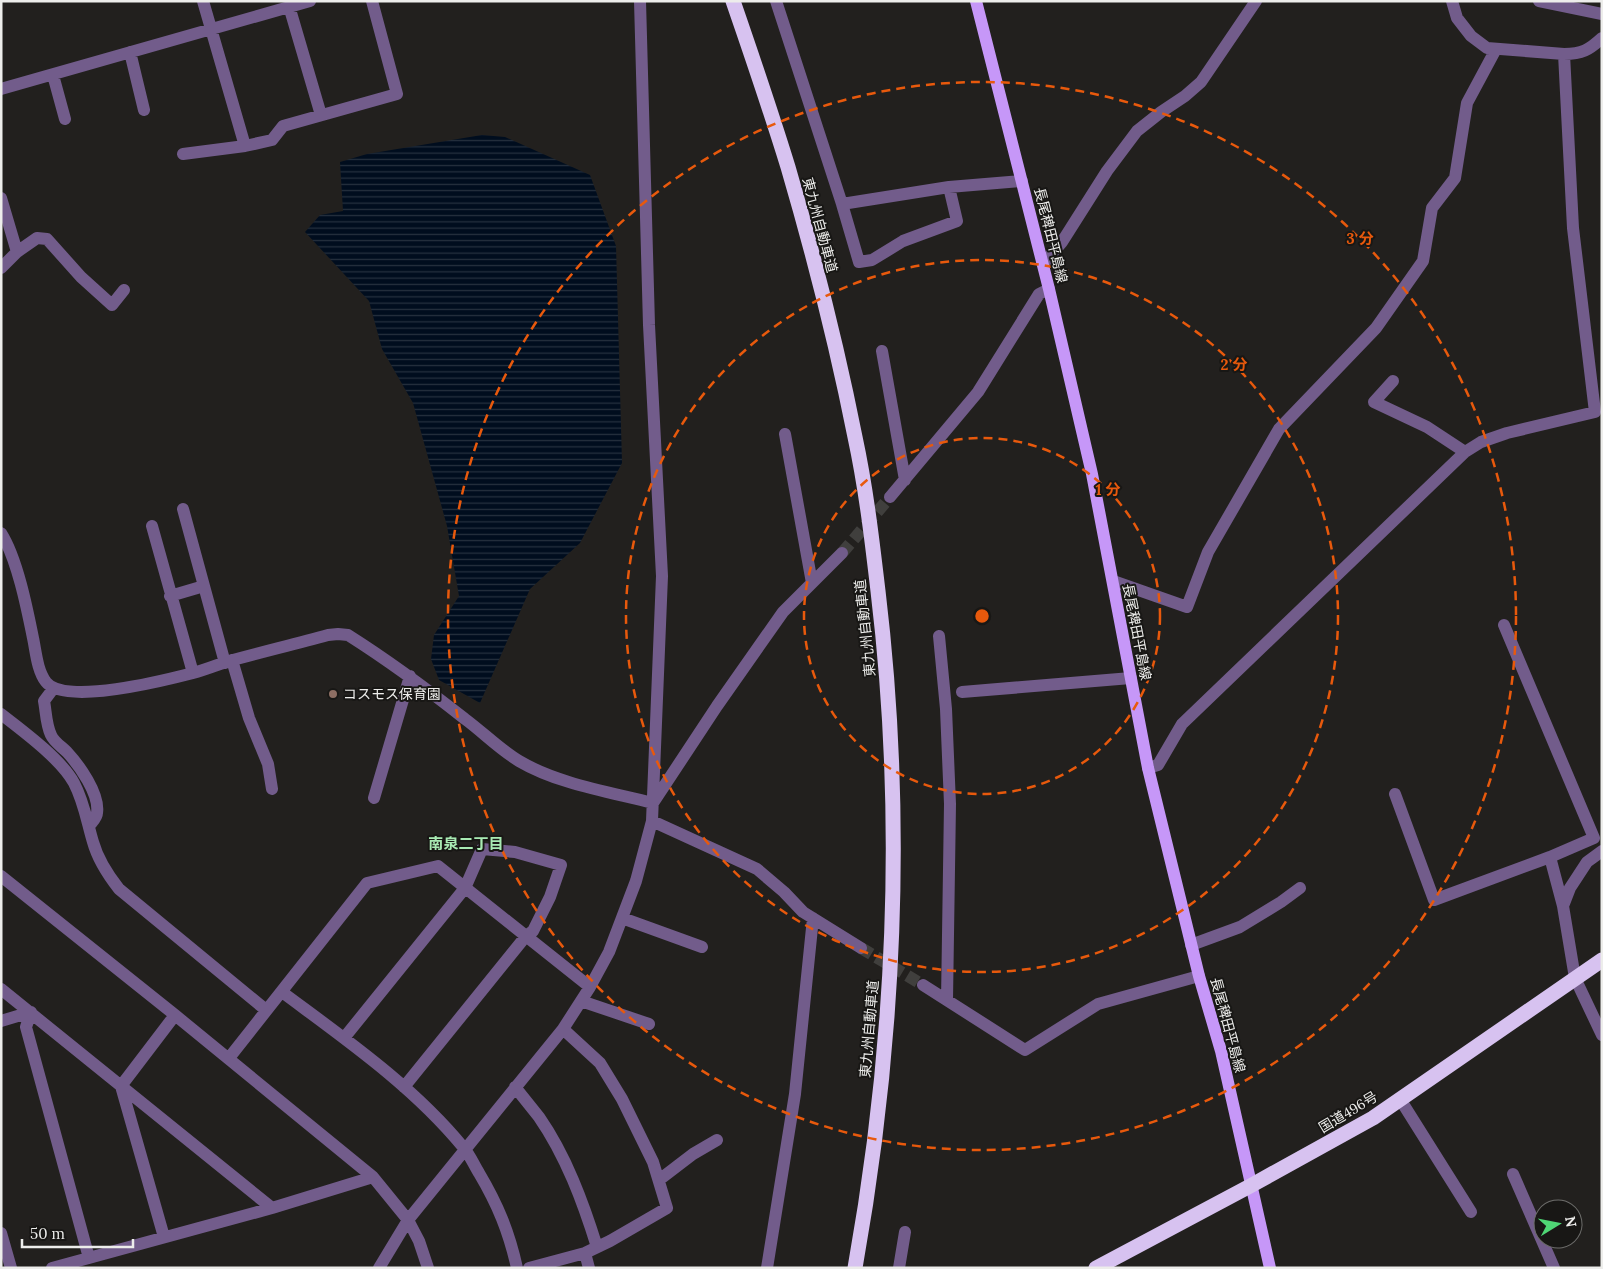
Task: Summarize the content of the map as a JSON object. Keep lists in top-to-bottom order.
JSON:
{
  "streets": {
    "highway": ["東九州自動車道", "国道496号"],
    "main road": ["長尾稗田平島線"]
  },
  "crossings": [
    ["長尾稗田平島線", "国道496号"]
  ],
  "districts": ["南泉二丁目"],
  "places": ["コスモス保育園"],
  "scale_bar": "50 m",
  "north": "right",
  "rings": ["3 分", "2 分", "1 分"]
}
